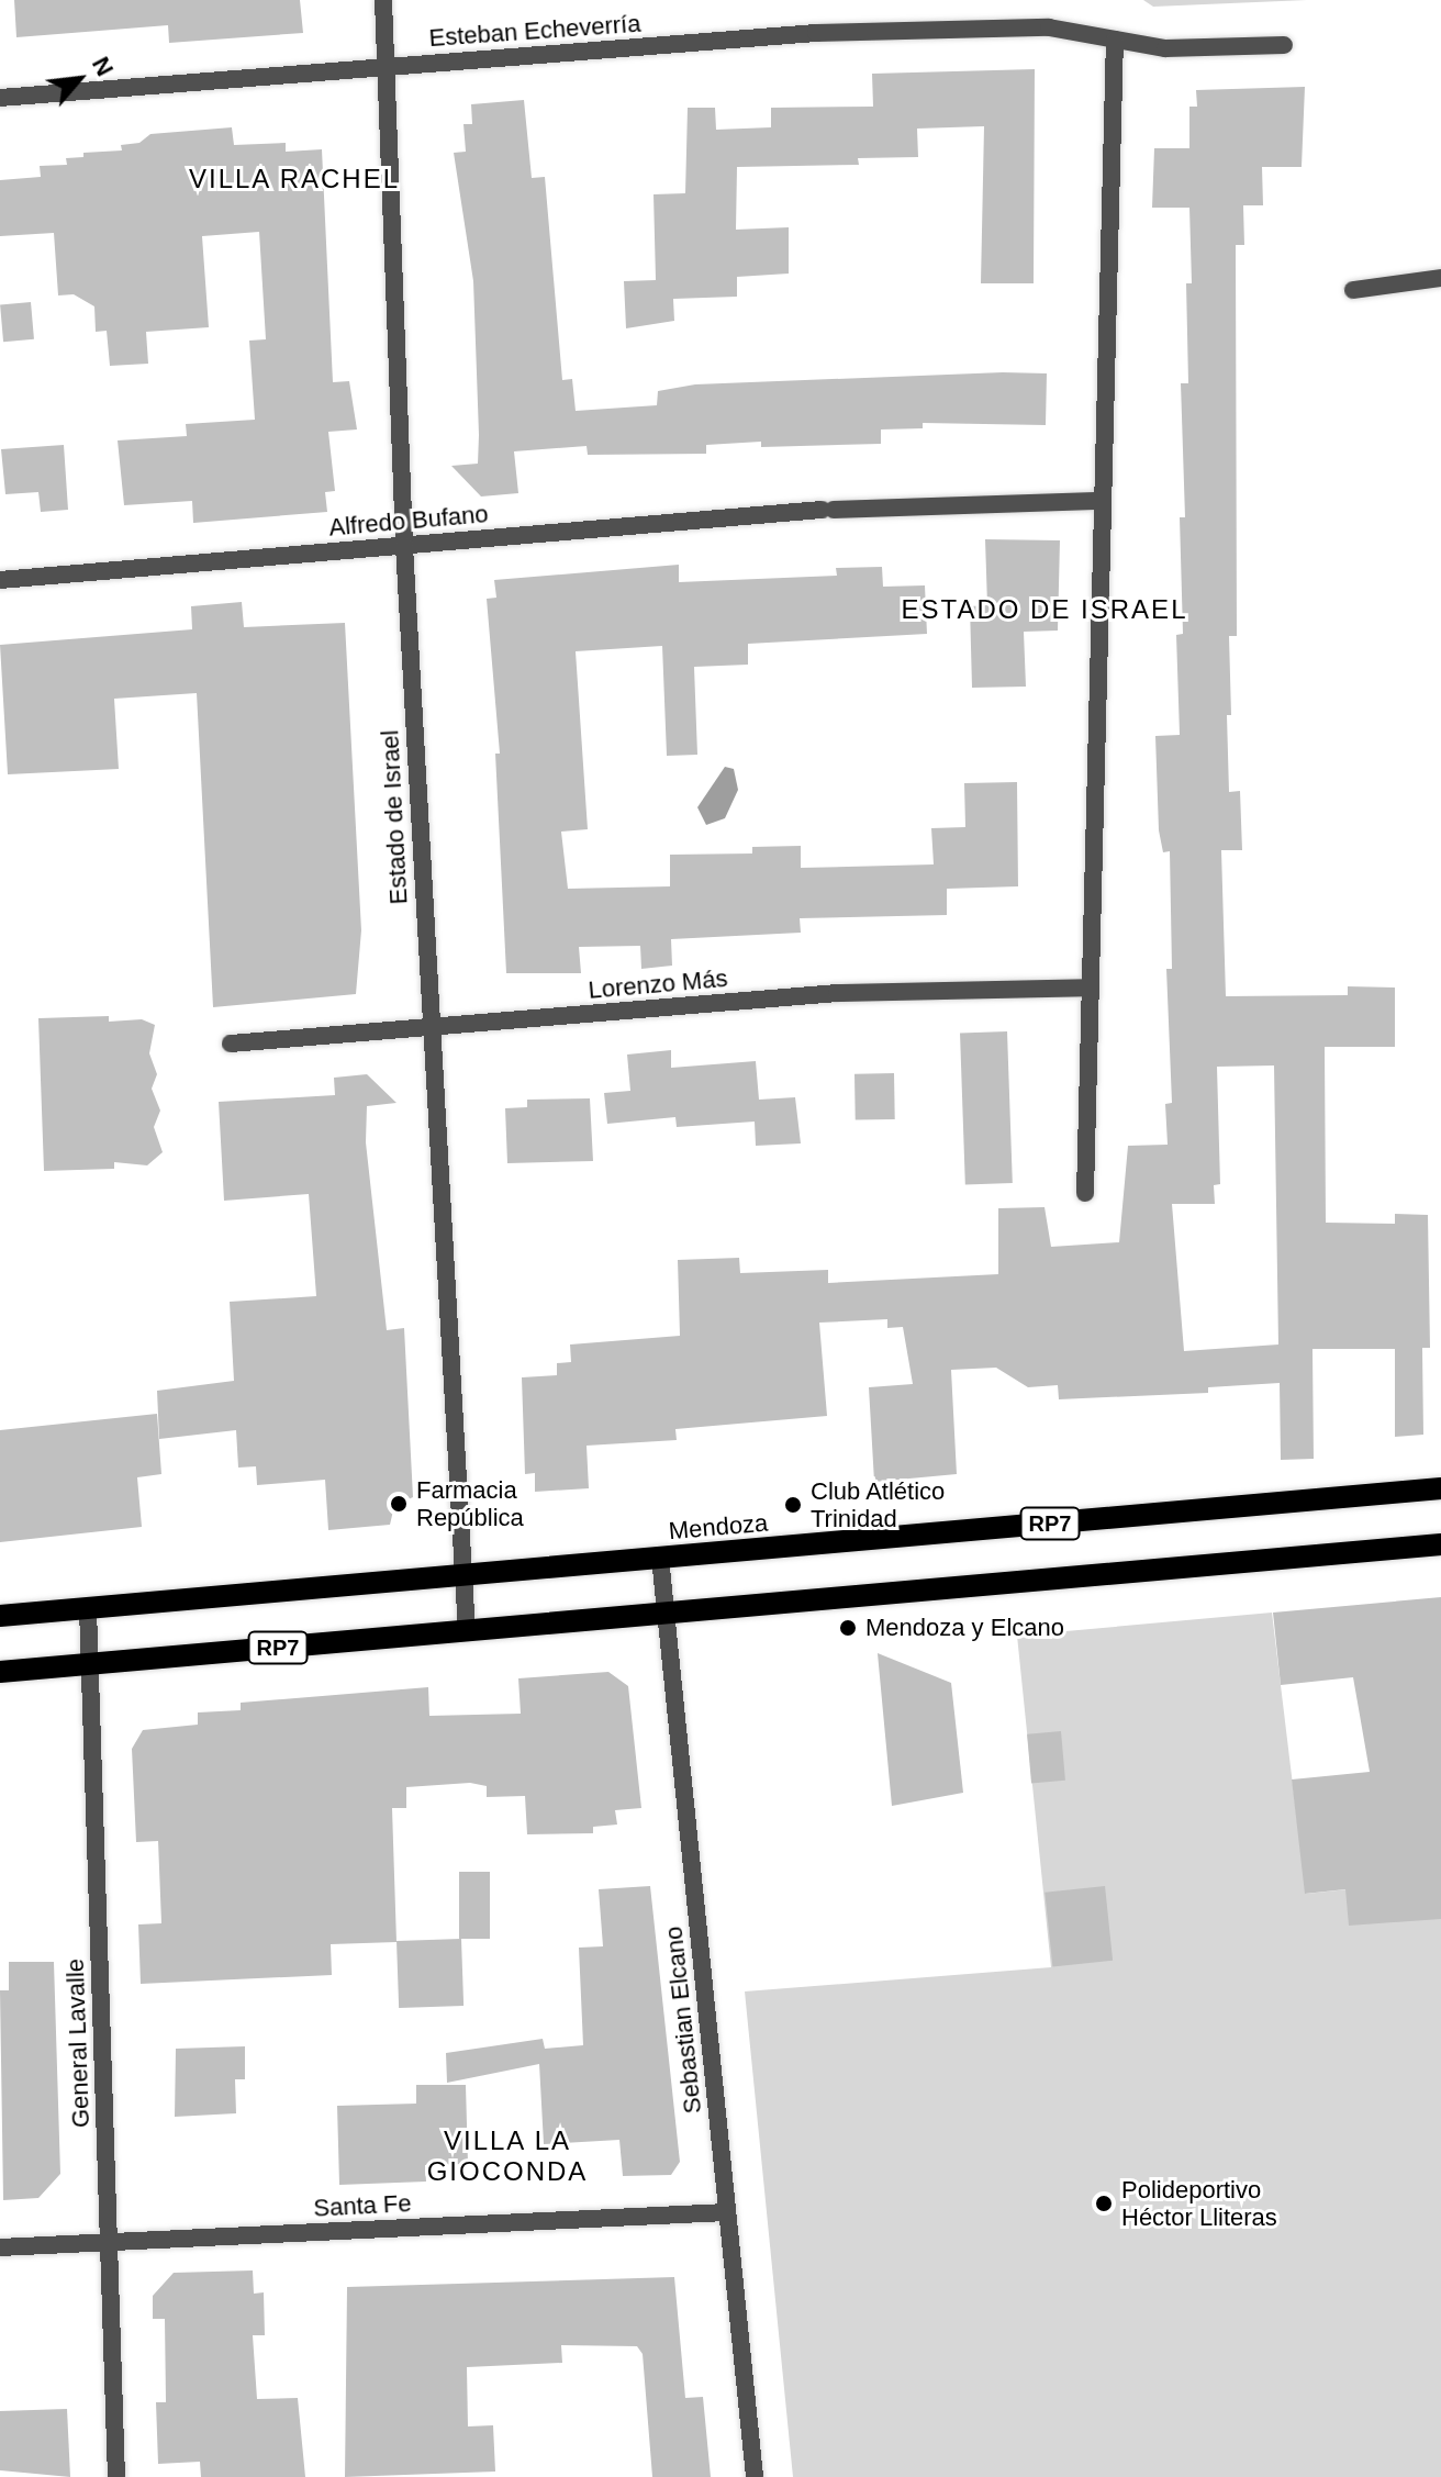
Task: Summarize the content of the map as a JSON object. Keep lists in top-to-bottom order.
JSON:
{
  "streets": {
    "main road": ["RP7", "Mendoza"],
    "street": [
      "Esteban Echeverría",
      "Alfredo Bufano",
      "Estado de Israel",
      "Lorenzo Más",
      "Sebastian Elcano",
      "General Lavalle",
      "Santa Fe"
    ]
  },
  "crossings": [
    ["Esteban Echeverría", "Estado de Israel"],
    ["Alfredo Bufano", "Estado de Israel"],
    ["Estado de Israel", "Lorenzo Más"],
    ["Estado de Israel", "RP7"],
    ["Estado de Israel", "Mendoza"],
    ["RP7", "Sebastian Elcano"],
    ["RP7", "General Lavalle"],
    ["Mendoza", "Sebastian Elcano"],
    ["Mendoza", "General Lavalle"],
    ["Sebastian Elcano", "Santa Fe"],
    ["General Lavalle", "Santa Fe"]
  ],
  "districts": ["VILLA RACHEL", "ESTADO DE ISRAEL", "VILLA LA GIOCONDA"],
  "places": [
    "Farmacia República",
    "Club Atlético Trinidad",
    "Mendoza y Elcano",
    "Polideportivo Héctor Lliteras"
  ],
  "north": "top right"
}
